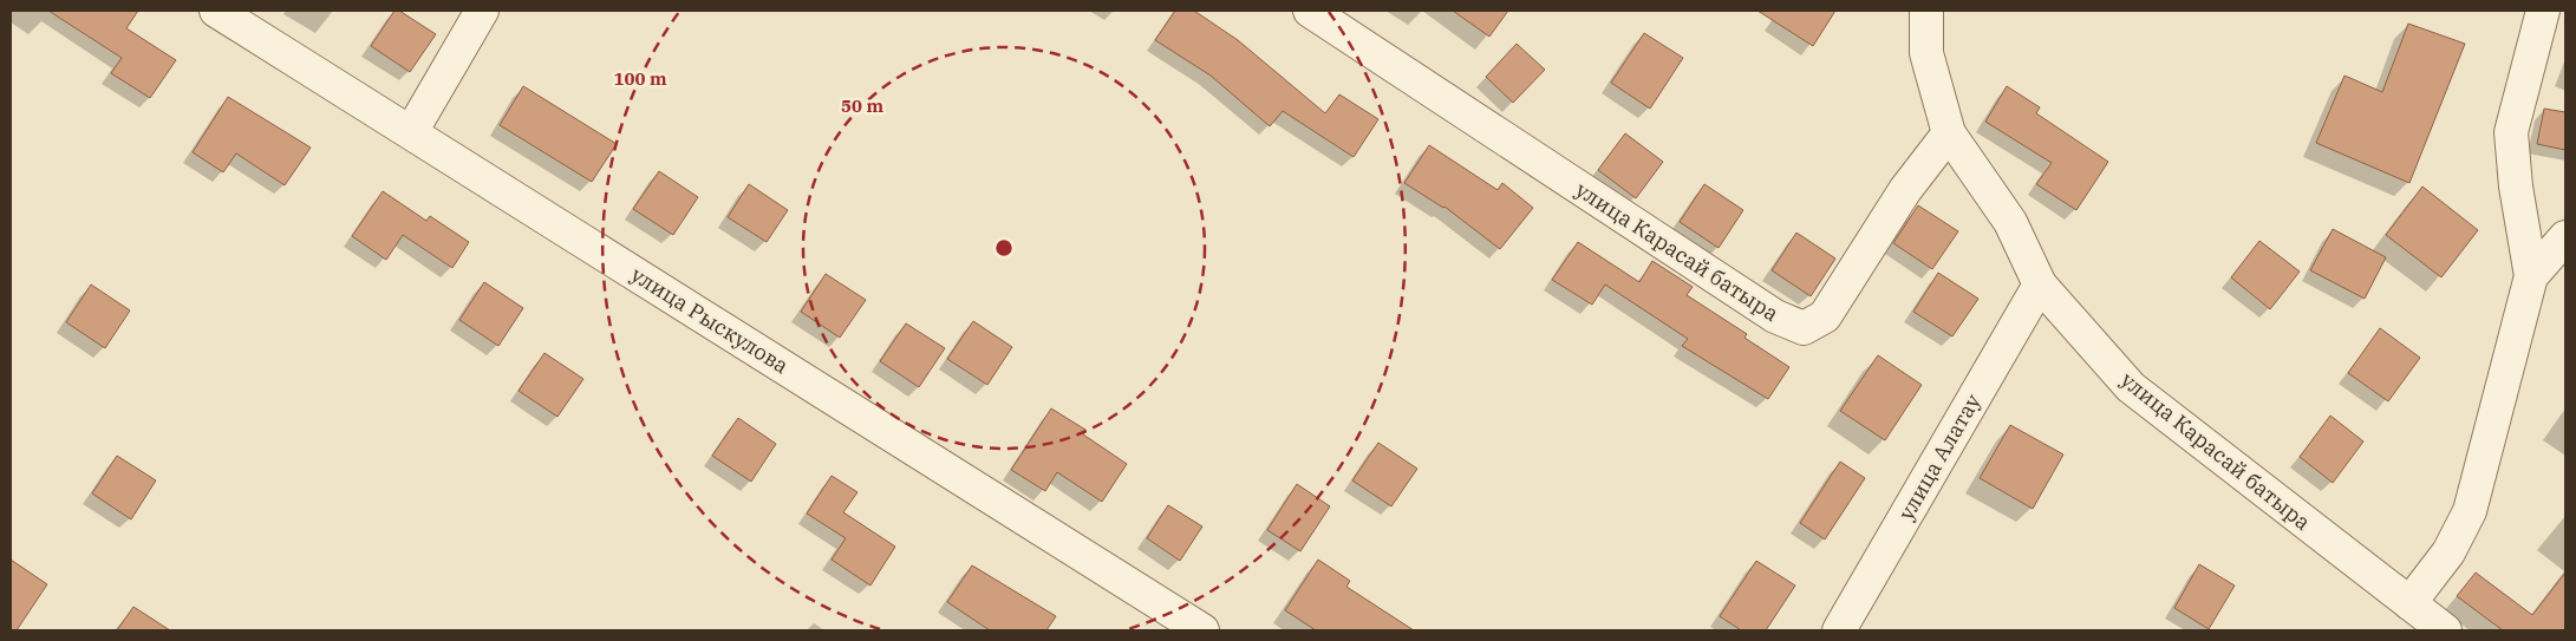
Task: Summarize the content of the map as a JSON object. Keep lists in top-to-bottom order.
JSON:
{
  "streets": {
    "street": ["улица Карасай батыра", "улица Рыскулова", "улица Алатау"]
  },
  "crossings": [
    ["улица Карасай батыра", "улица Алатау"]
  ],
  "rings": ["100 m", "50 m"]
}
